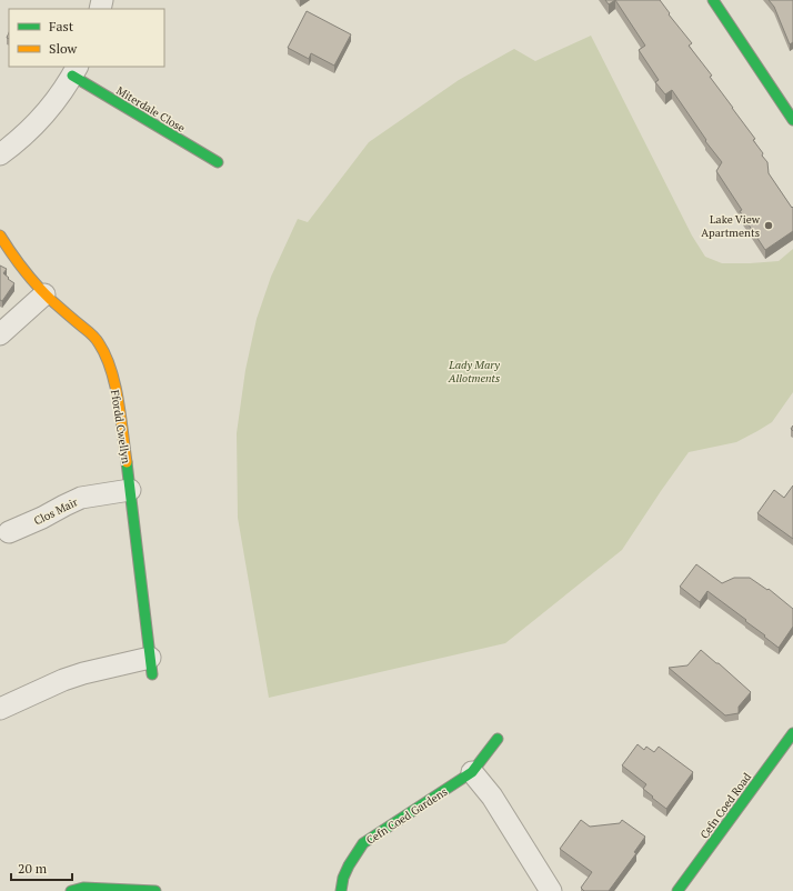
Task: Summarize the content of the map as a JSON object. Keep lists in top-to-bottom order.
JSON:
{
  "streets": {
    "street": [
      "Miterdale Close",
      "Ffordd Cwellyn",
      "Clos Mair",
      "Cefn Coed Road",
      "Cefn Coed Gardens"
    ]
  },
  "crossings": [
    ["Ffordd Cwellyn", "Clos Mair"]
  ],
  "parks": ["Lady Mary Allotments"],
  "places": ["Lake View Apartments"],
  "legend": ["Fast", "Slow"],
  "scale_bar": "20 m"
}
